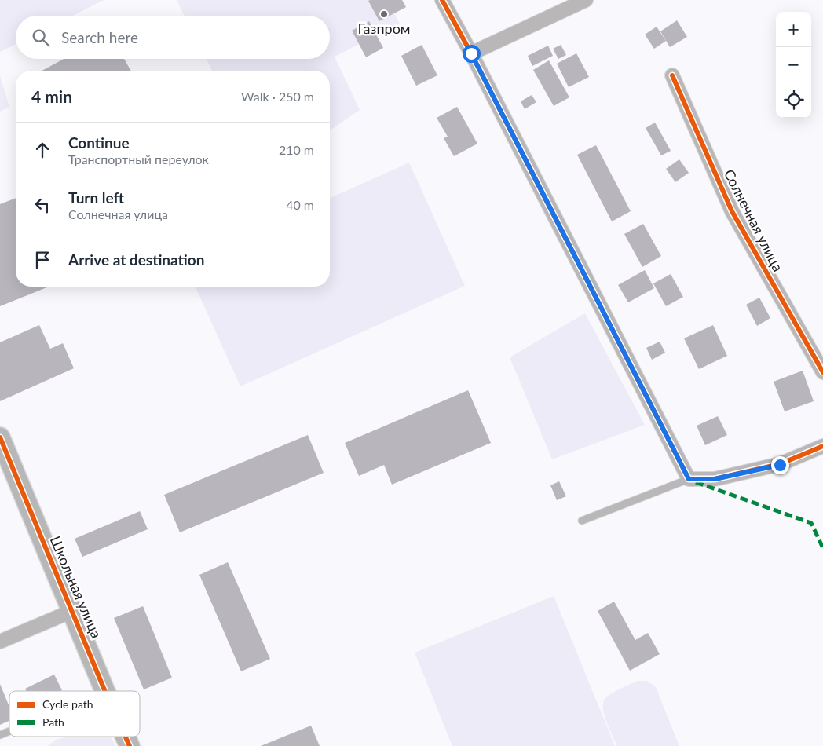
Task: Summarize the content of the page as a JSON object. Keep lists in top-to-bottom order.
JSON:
{
  "streets": {
    "street": ["Солнечная улица", "Школьная улица"]
  },
  "places": ["Газпром"],
  "legend": ["Cycle path", "Path"],
  "page": {
    "map_buttons": ["+", "−"],
    "search": "Search here",
    "heading": ["4 min", "Walk · 250 m"],
    "list": [
      ["Continue", "Транспортный переулок", "210 m"],
      ["Turn left", "Солнечная улица", "40 m"],
      "Arrive at destination"
    ]
  }
}
